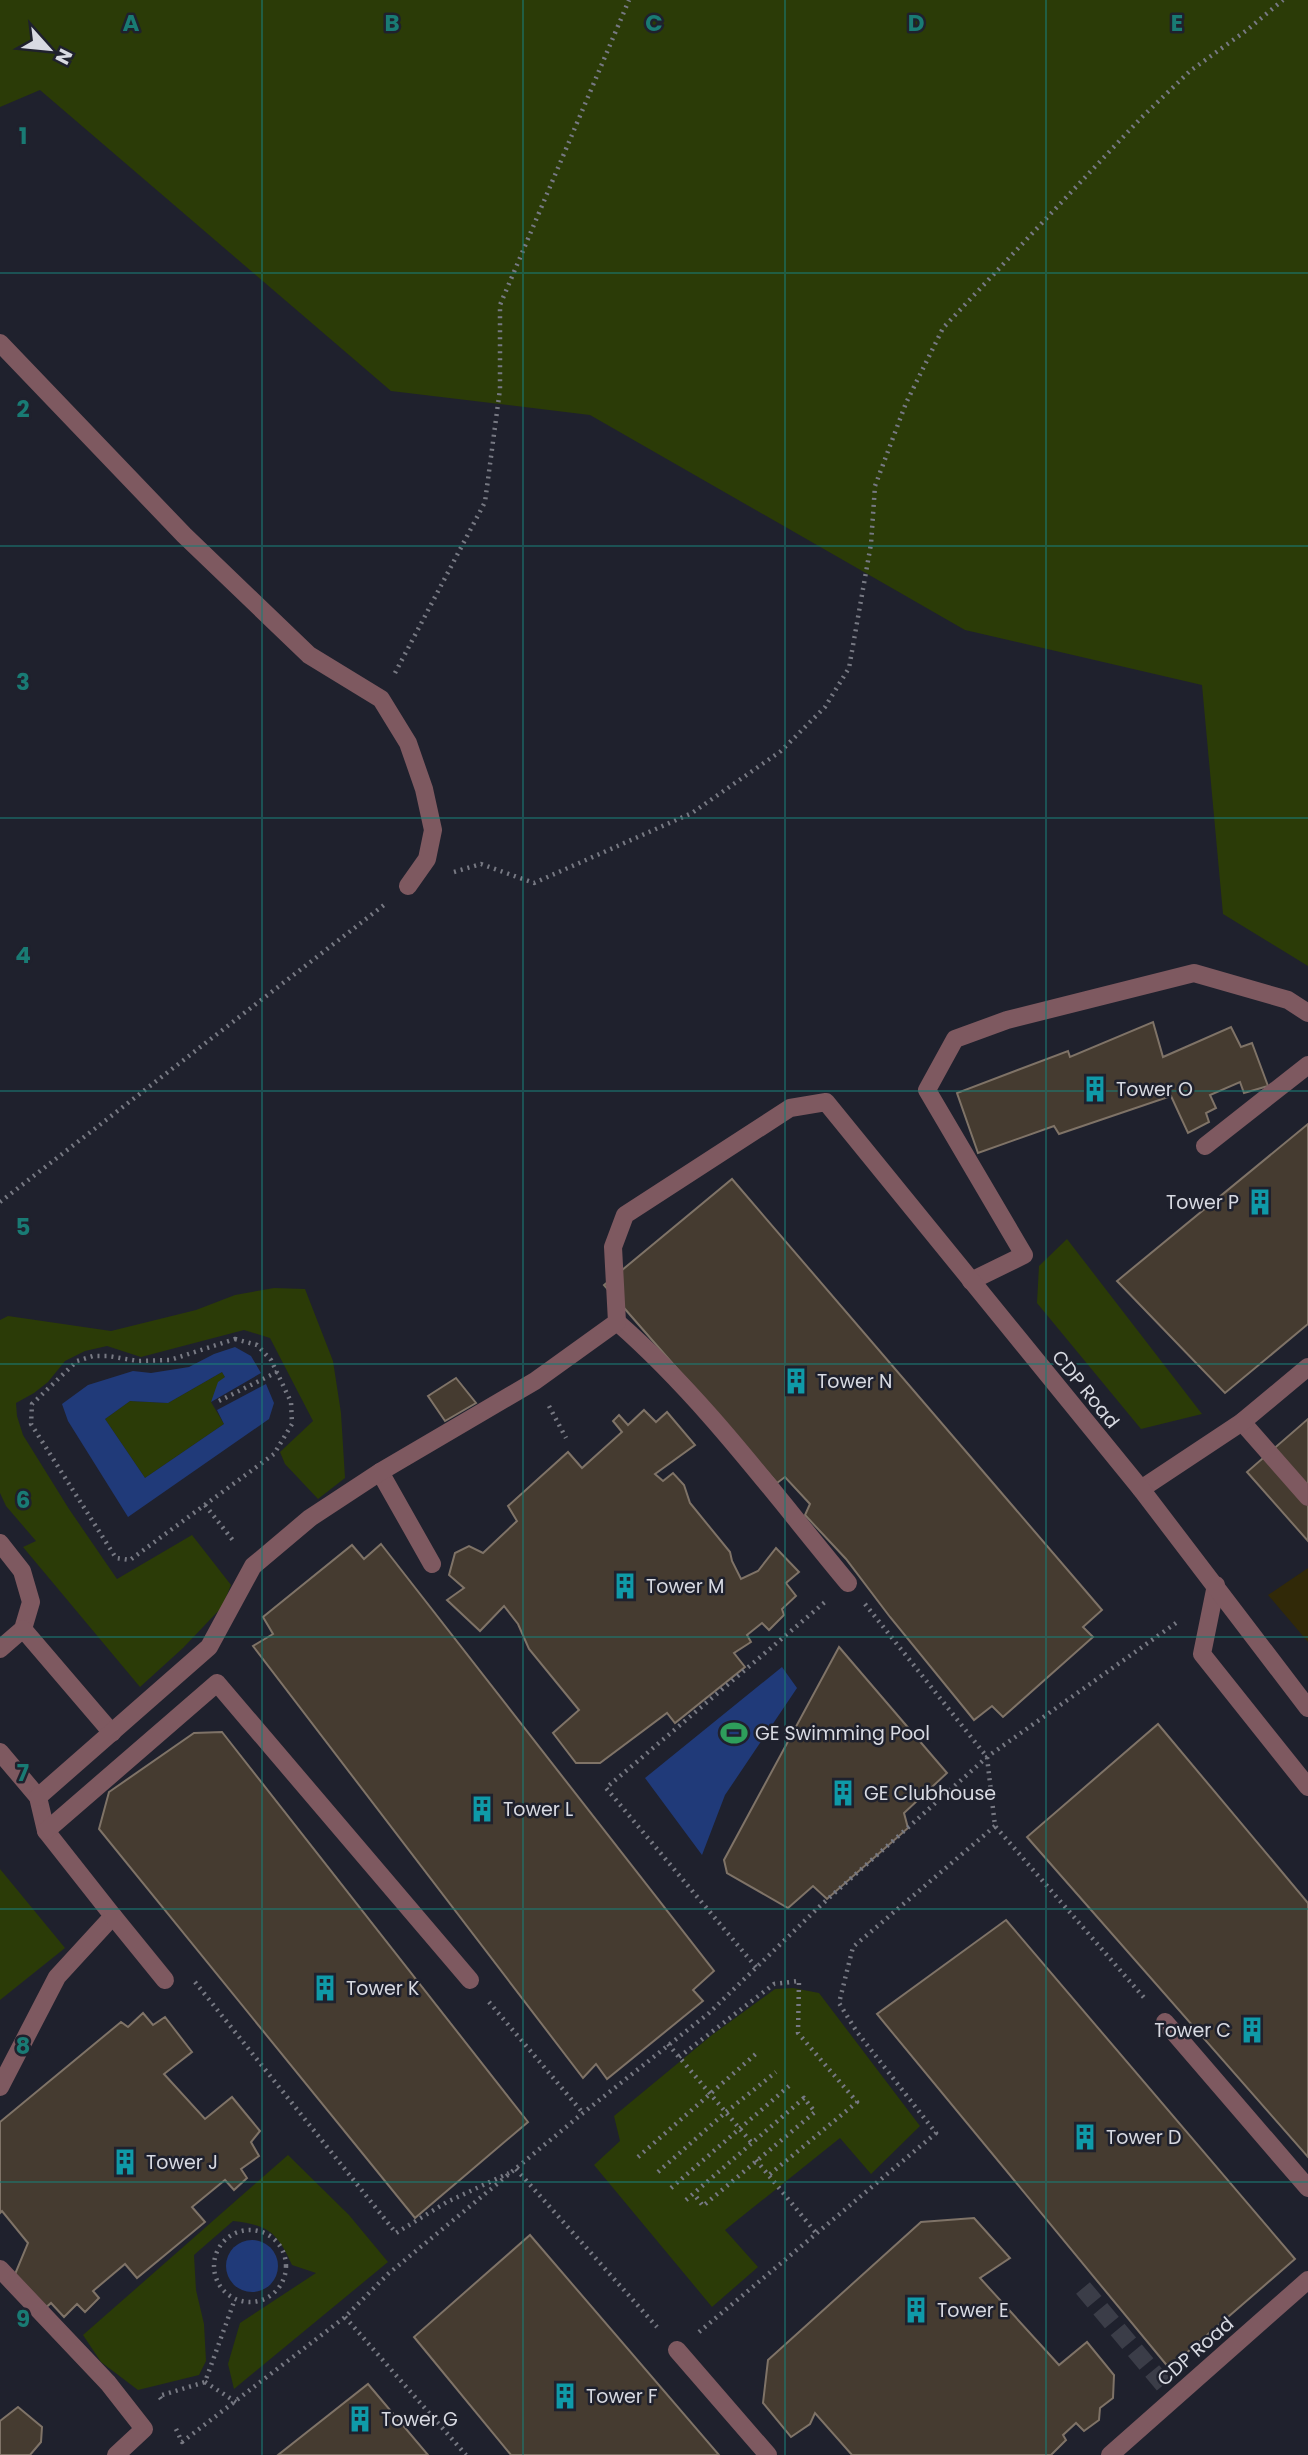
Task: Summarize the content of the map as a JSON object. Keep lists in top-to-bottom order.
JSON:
{
  "streets": {
    "street": ["CDP Road"]
  },
  "places": {
    "building": [
      "Tower O",
      "Tower P",
      "Tower N",
      "Tower M",
      "GE Clubhouse",
      "Tower L",
      "Tower K",
      "Tower C",
      "Tower D",
      "Tower J",
      "Tower E",
      "Tower F",
      "Tower G"
    ],
    "sports": ["GE Swimming Pool"]
  },
  "north": "bottom right",
  "grid": {
    "columns": [
      "A",
      "B",
      "C",
      "D",
      "E"
    ],
    "rows": [
      "1",
      "2",
      "3",
      "4",
      "5",
      "6",
      "7",
      "8",
      "9"
    ]
  }
}
